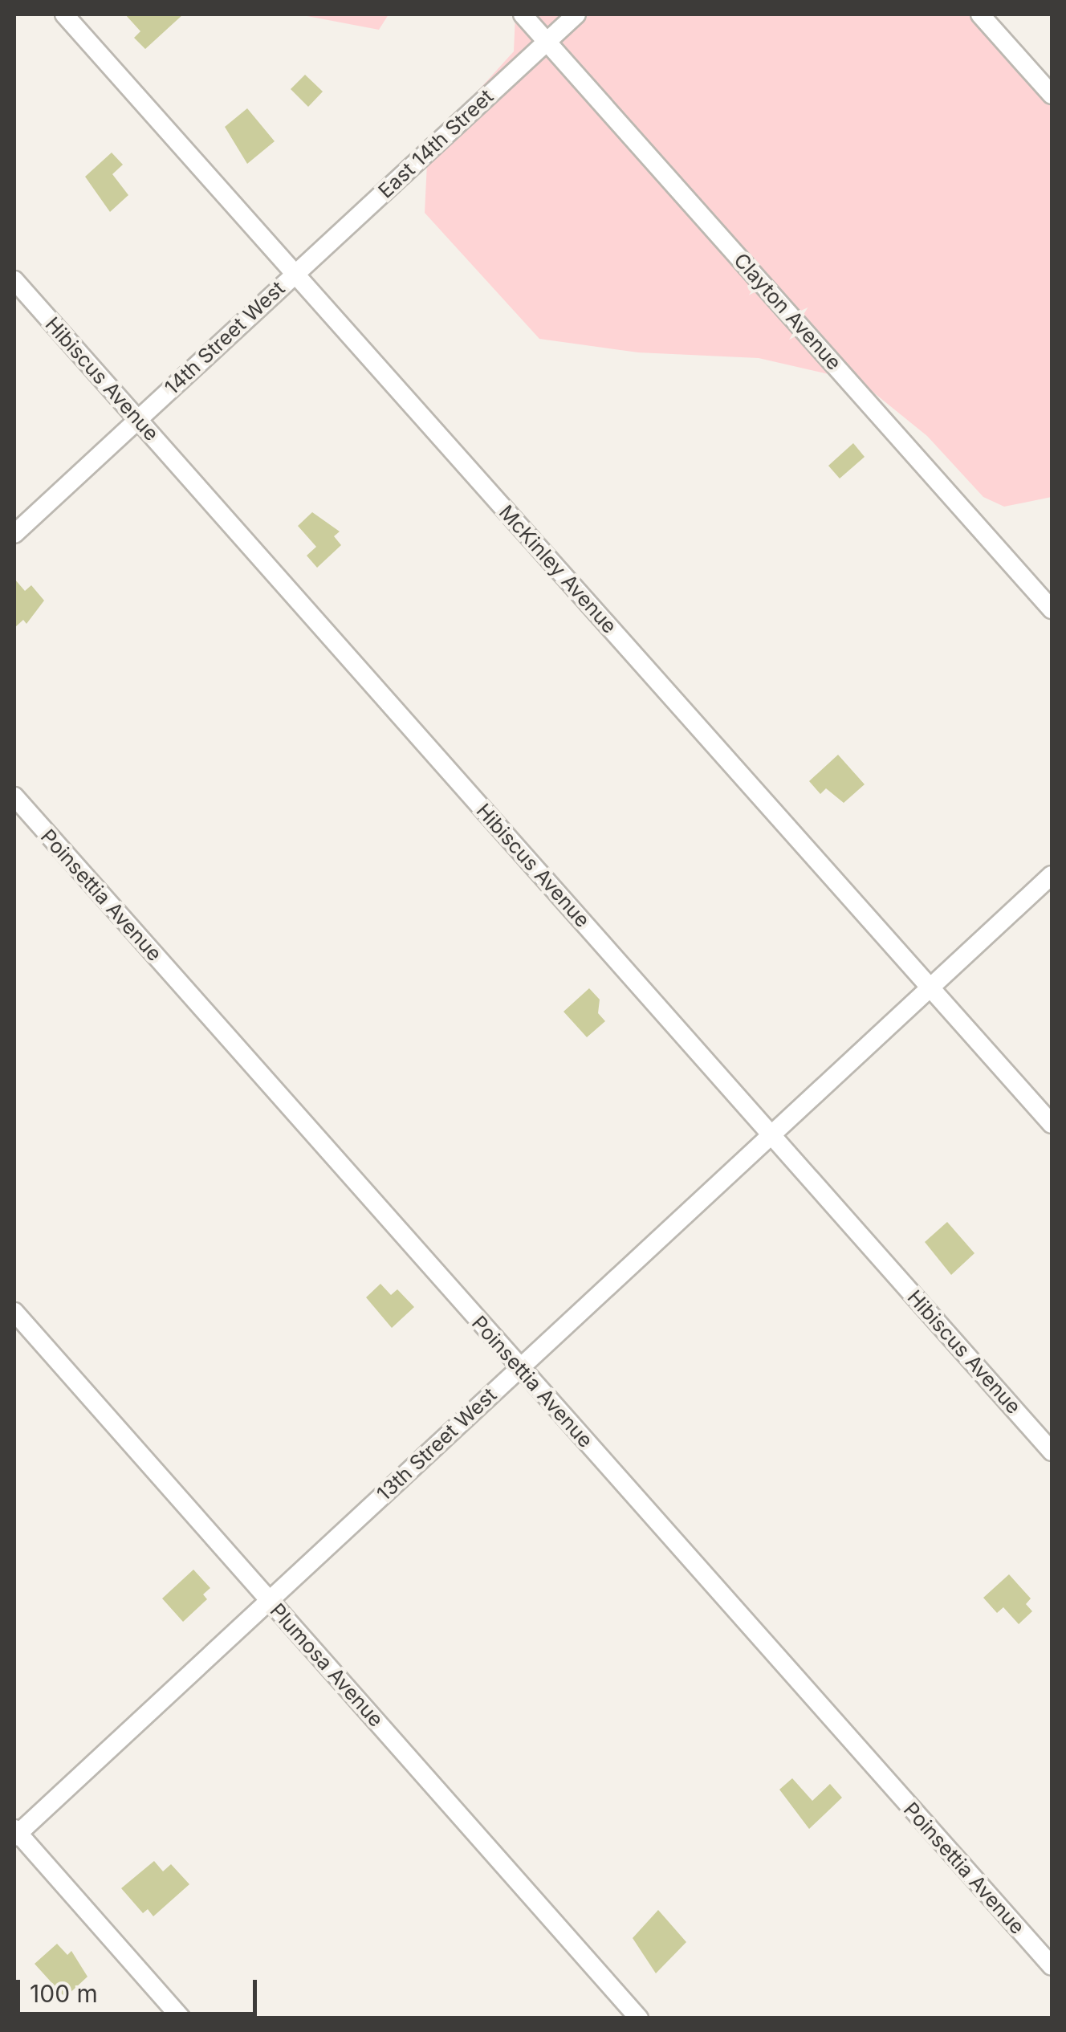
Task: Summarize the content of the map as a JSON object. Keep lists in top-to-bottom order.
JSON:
{
  "streets": {
    "street": [
      "East 14th Street",
      "Clayton Avenue",
      "14th Street West",
      "Hibiscus Avenue",
      "McKinley Avenue",
      "Poinsettia Avenue",
      "13th Street West",
      "Plumosa Avenue"
    ]
  },
  "crossings": [
    ["East 14th Street", "Clayton Avenue"],
    ["East 14th Street", "14th Street West"],
    ["East 14th Street", "McKinley Avenue"],
    ["14th Street West", "Hibiscus Avenue"],
    ["14th Street West", "McKinley Avenue"],
    ["Hibiscus Avenue", "13th Street West"],
    ["McKinley Avenue", "13th Street West"],
    ["Poinsettia Avenue", "13th Street West"],
    ["13th Street West", "Plumosa Avenue"]
  ],
  "scale_bar": "100 m"
}
